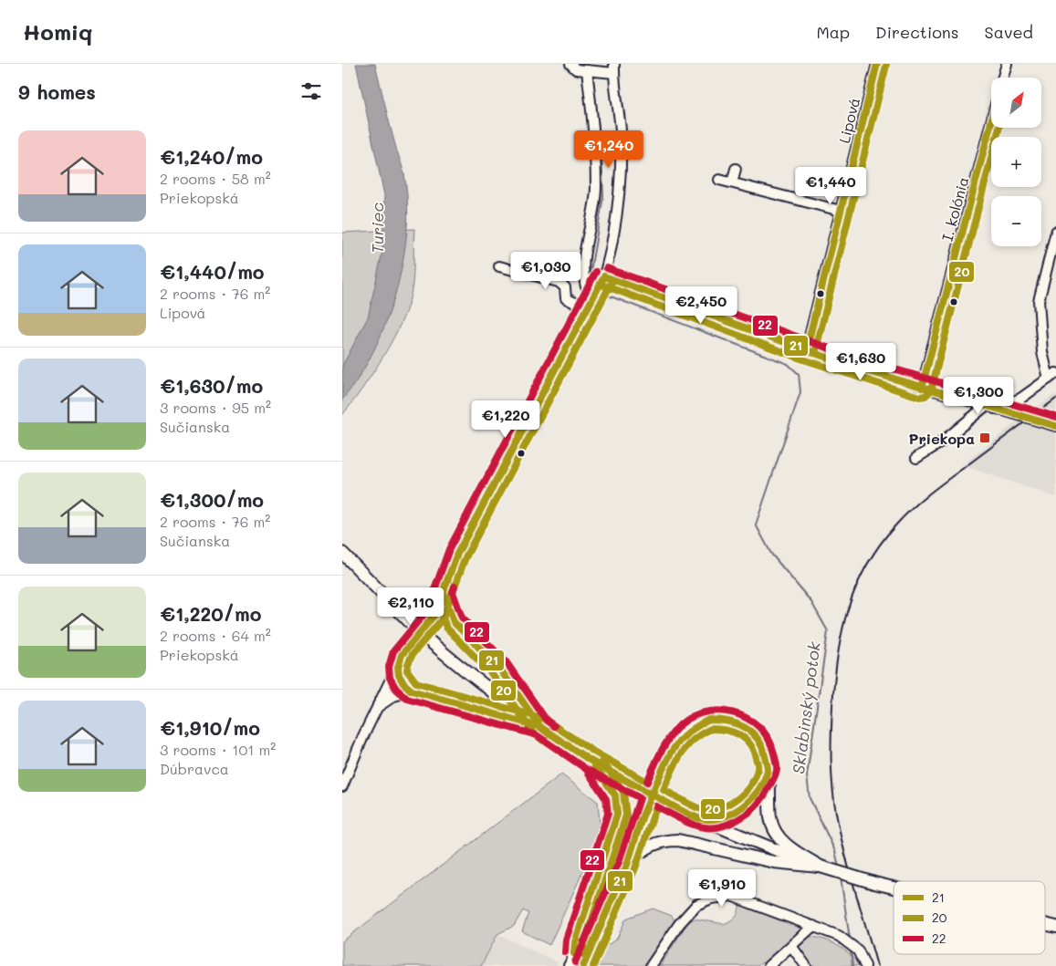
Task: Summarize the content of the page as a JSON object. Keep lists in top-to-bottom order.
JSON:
{
  "streets": {
    "street": ["Lipová", "I. kolónia"]
  },
  "water": ["Turiec", "Sklabinský potok"],
  "places": {
    "transit": ["Priekopa"]
  },
  "lines": ["transit line 21", "transit line 20", "transit line 22"],
  "legend": ["21", "20", "22"],
  "north": "top right",
  "page": {
    "header": "Homiq",
    "nav": ["Map", "Directions", "Saved"],
    "heading": "9 homes",
    "map_buttons": ["+", "−"],
    "list": [
      {
        "name": "€1,240/mo",
        "note": "2 rooms · 58 m² · Priekopská"
      },
      {
        "name": "€1,440/mo",
        "note": "2 rooms · 76 m² · Lipová"
      },
      {
        "name": "€1,630/mo",
        "note": "3 rooms · 95 m² · Sučianska"
      },
      {
        "name": "€1,300/mo",
        "note": "2 rooms · 76 m² · Sučianska"
      },
      {
        "name": "€1,220/mo",
        "note": "2 rooms · 64 m² · Priekopská"
      },
      {
        "name": "€1,910/mo",
        "note": "3 rooms · 101 m² · Dúbravca"
      }
    ],
    "price": [
      "€1,240",
      "€1,440",
      "€1,030",
      "€2,450",
      "€1,630",
      "€1,300",
      "€1,220",
      "€2,110",
      "€1,910"
    ]
  }
}
